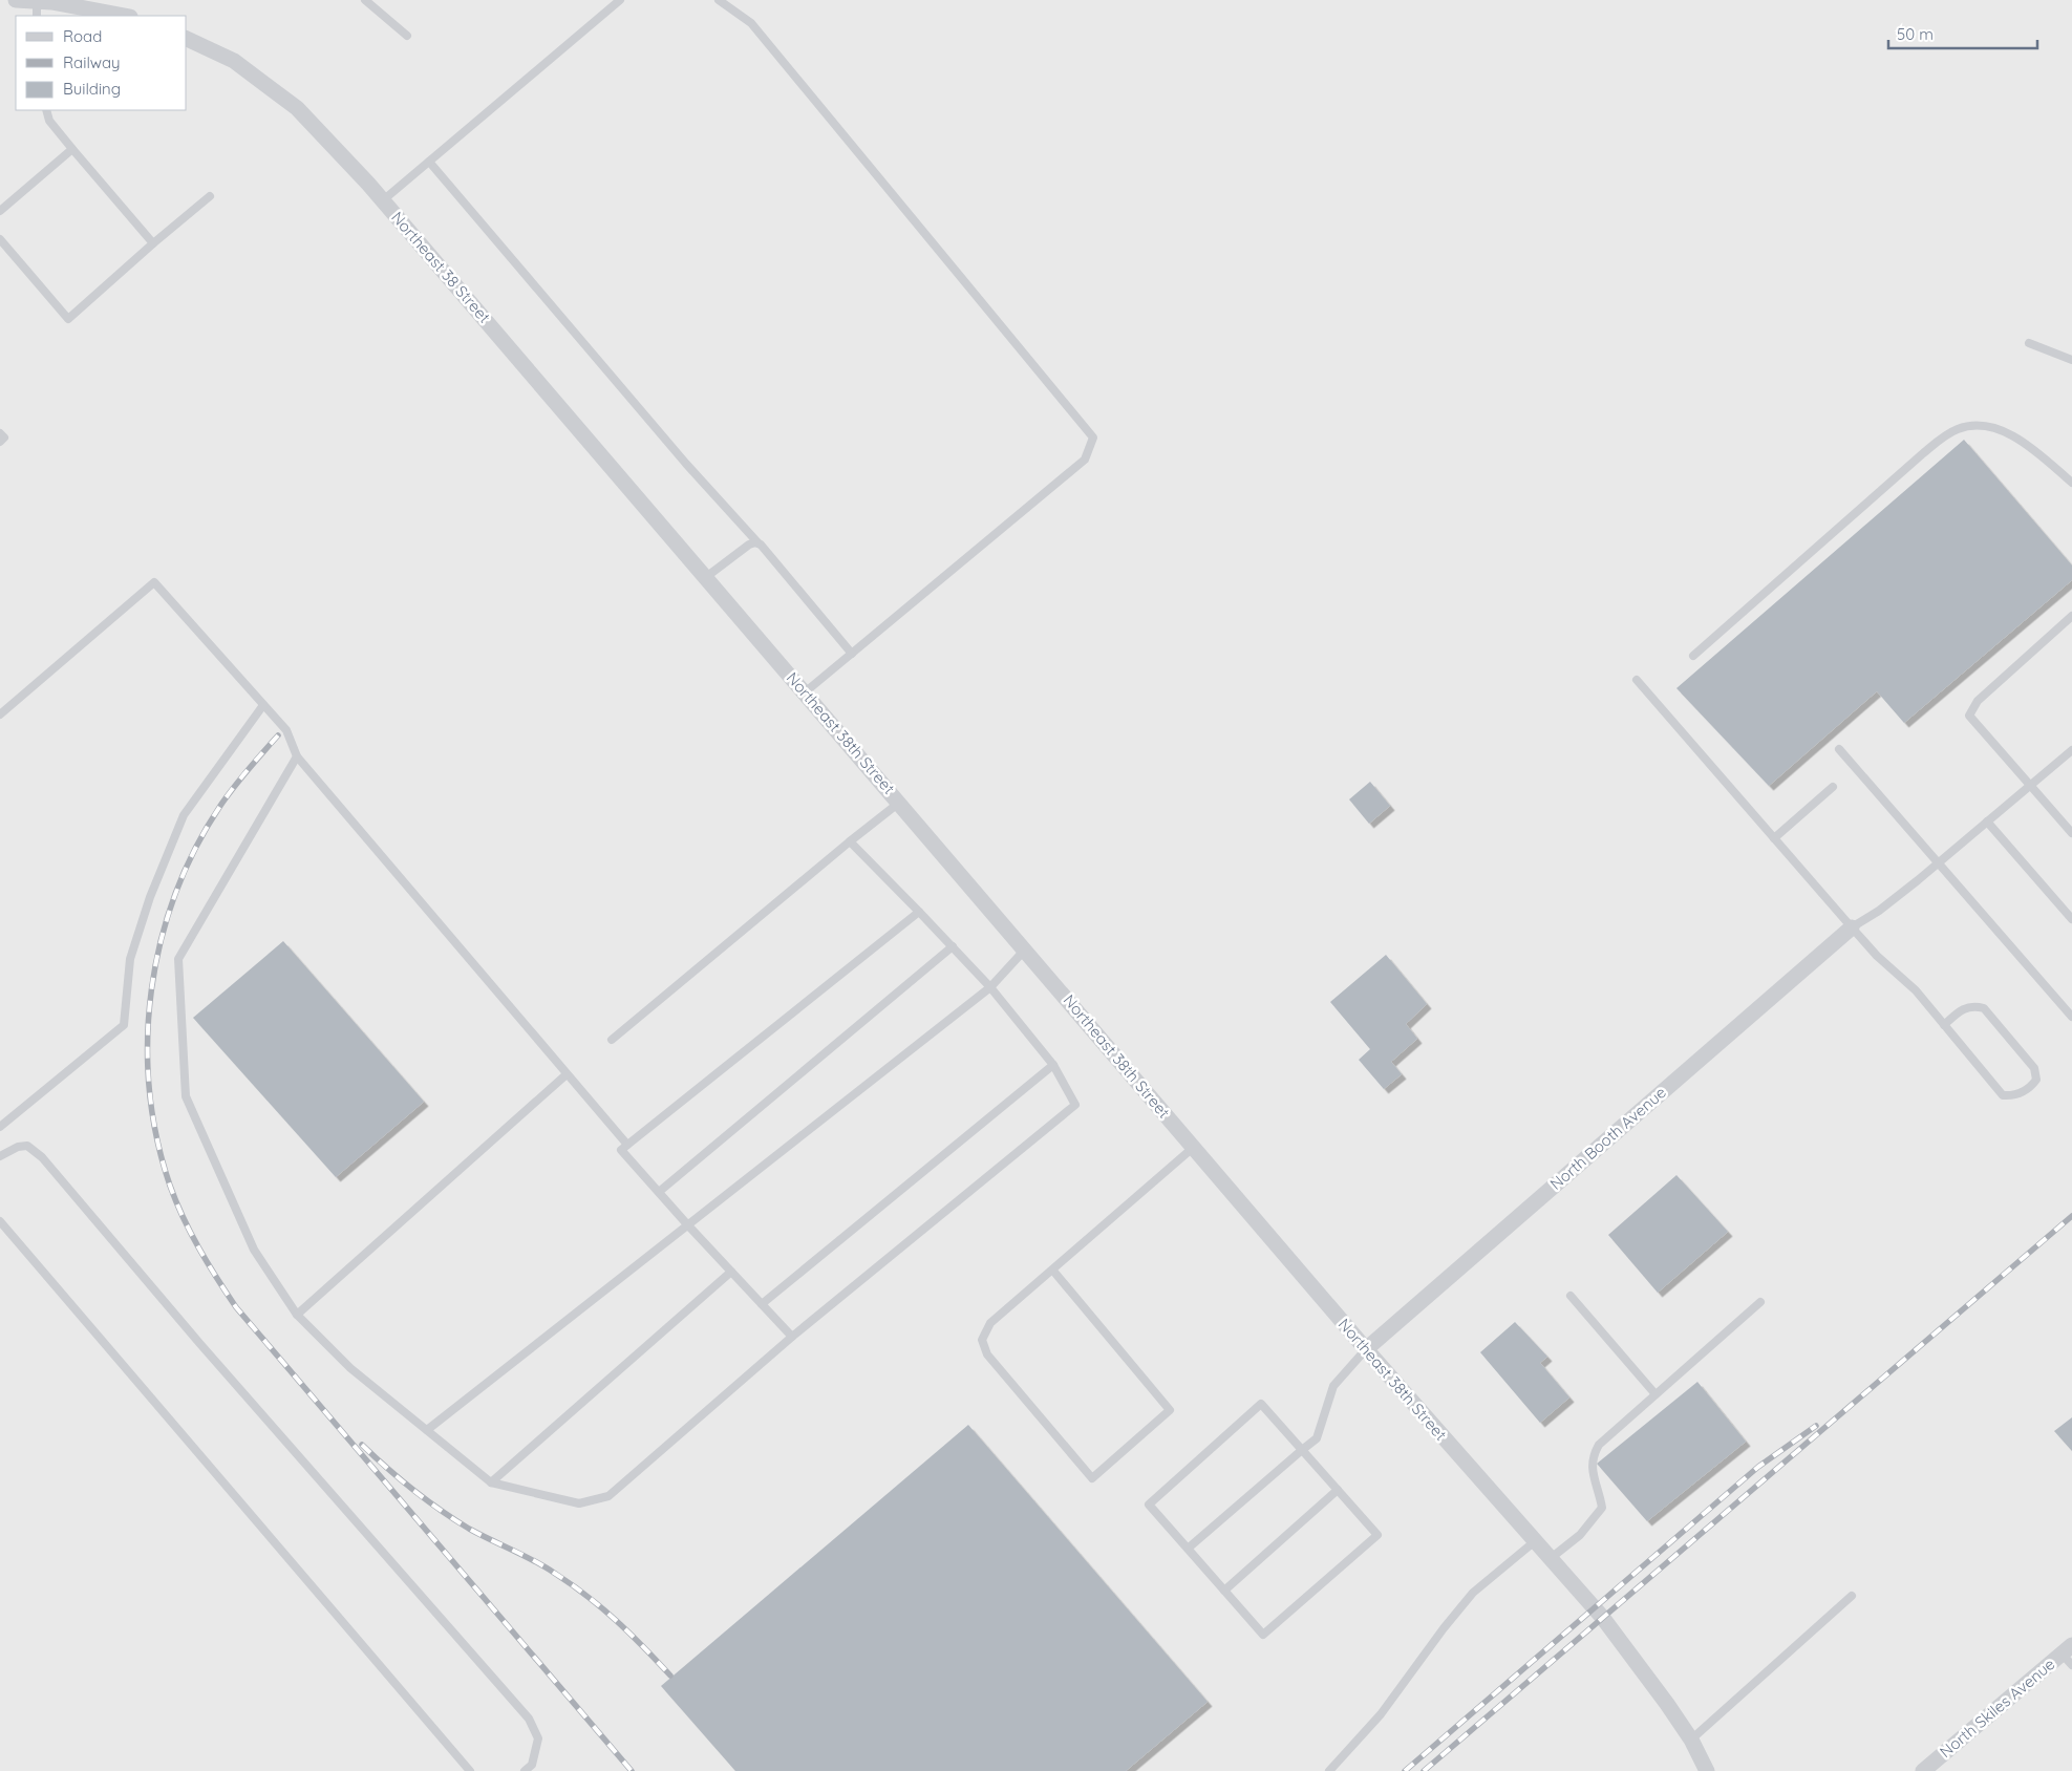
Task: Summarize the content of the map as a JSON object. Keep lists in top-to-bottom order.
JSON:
{
  "streets": {
    "street": [
      "Northeast 38 Street",
      "Northeast 38th Street",
      "North Booth Avenue",
      "North Skiles Avenue"
    ]
  },
  "crossings": [
    ["Northeast 38 Street", "Northeast 38th Street"],
    ["Northeast 38th Street", "North Booth Avenue"]
  ],
  "legend": ["Road", "Railway", "Building"],
  "scale_bar": "50 m"
}
